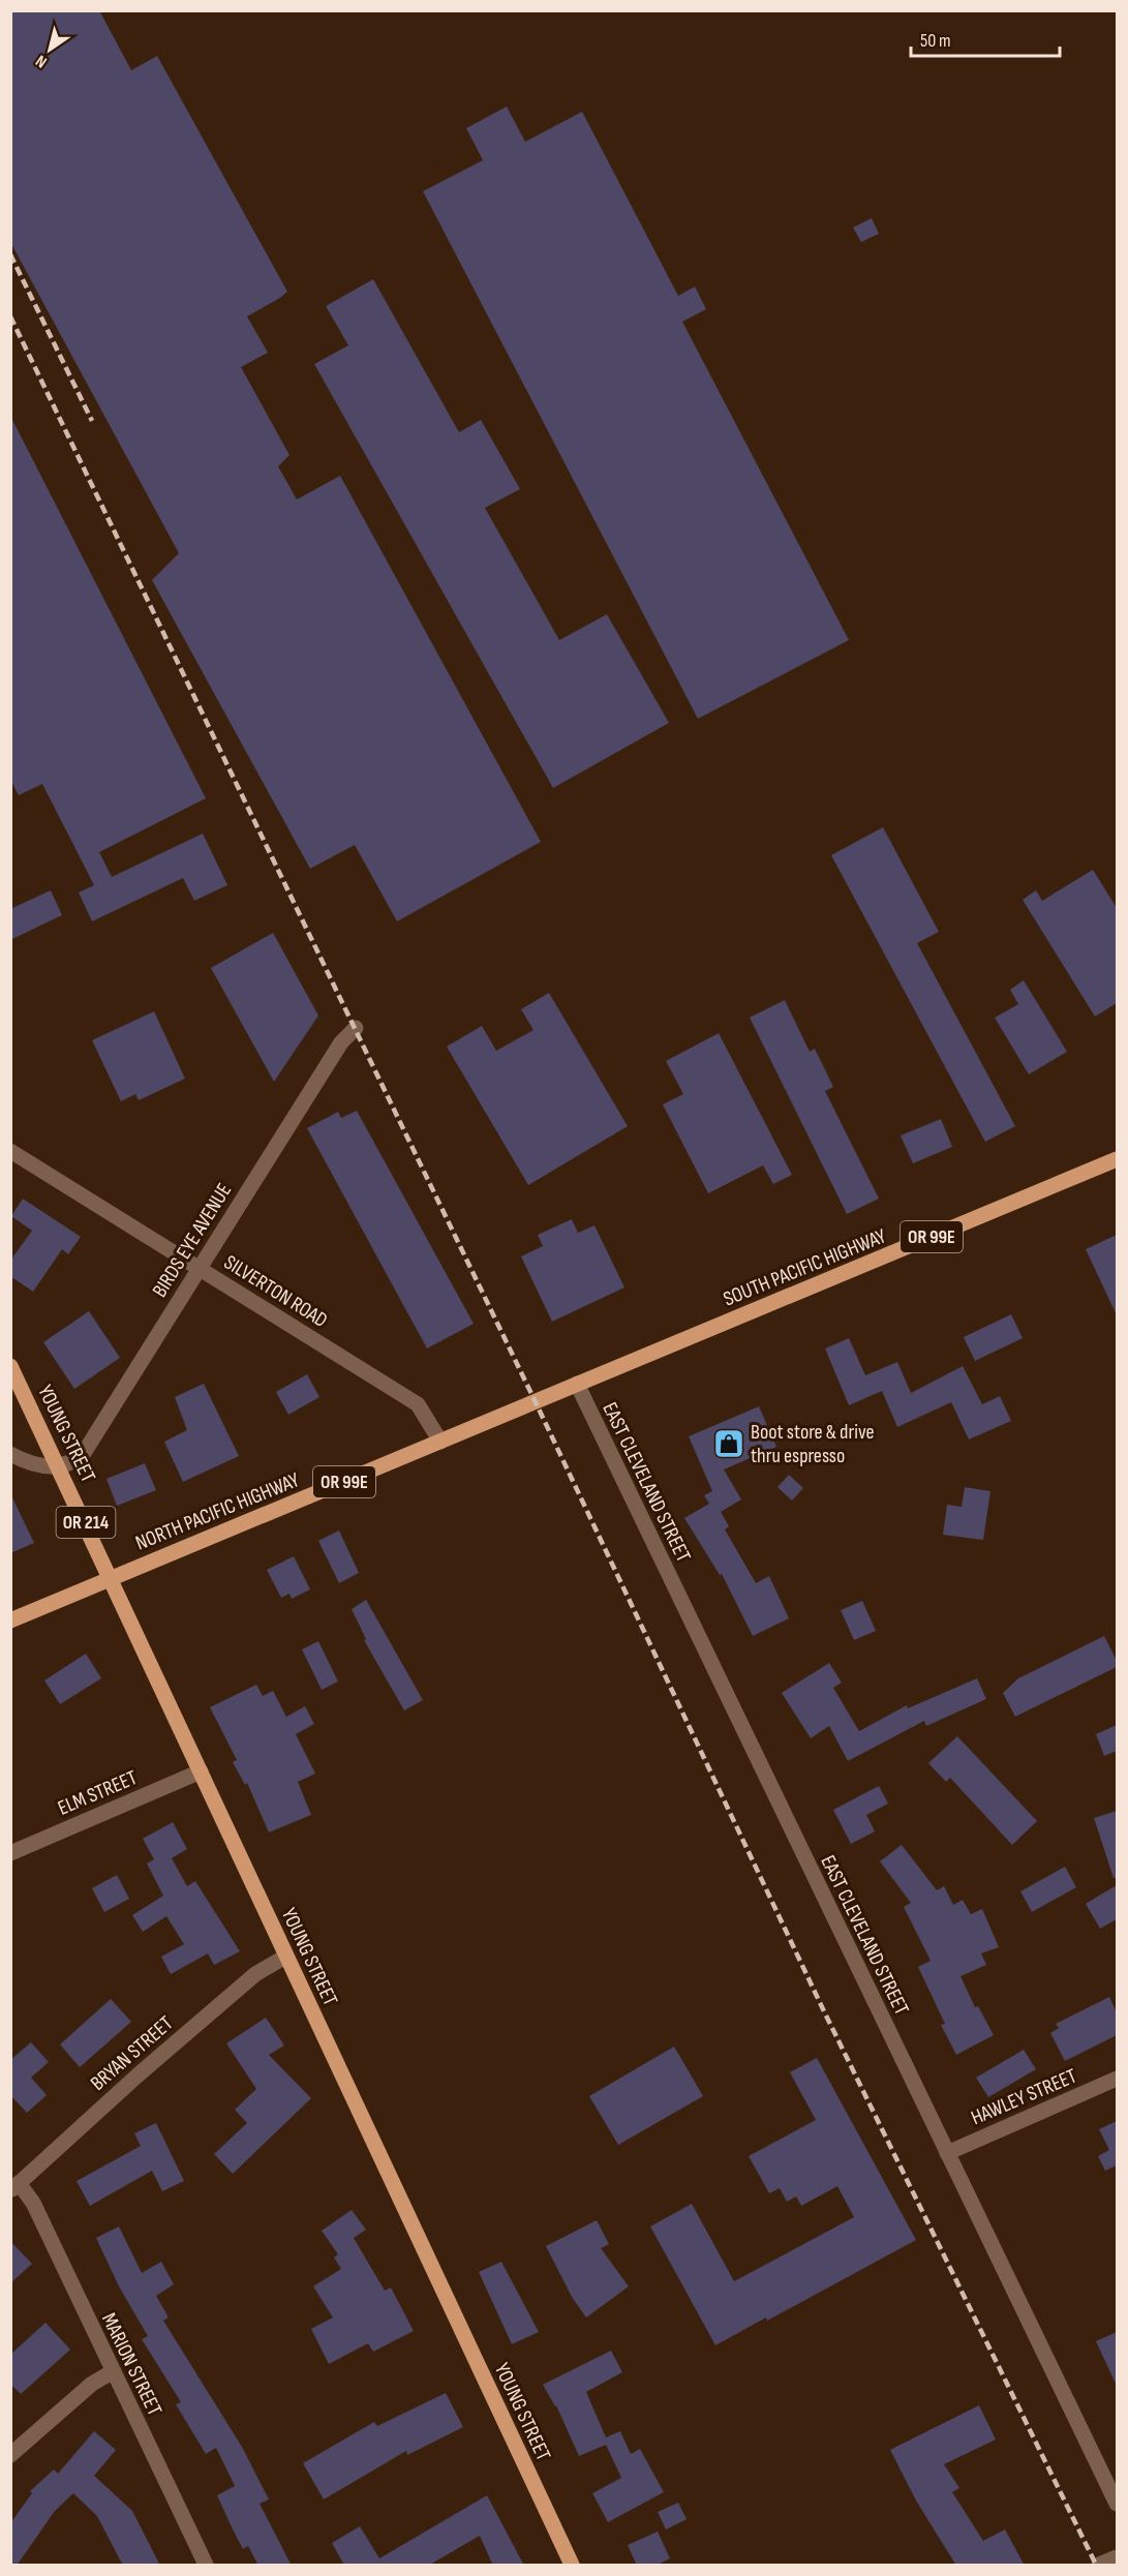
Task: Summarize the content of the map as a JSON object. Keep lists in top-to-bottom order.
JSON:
{
  "streets": {
    "main road": [
      "OR 99E",
      "SOUTH PACIFIC HIGHWAY",
      "YOUNG STREET",
      "NORTH PACIFIC HIGHWAY",
      "OR 214"
    ],
    "street": [
      "BIRDS EYE AVENUE",
      "SILVERTON ROAD",
      "EAST CLEVELAND STREET",
      "ELM STREET",
      "BRYAN STREET",
      "HAWLEY STREET",
      "MARION STREET"
    ]
  },
  "crossings": [
    ["BIRDS EYE AVENUE", "SILVERTON ROAD"],
    ["BIRDS EYE AVENUE", "YOUNG STREET"],
    ["SOUTH PACIFIC HIGHWAY", "EAST CLEVELAND STREET"],
    ["SOUTH PACIFIC HIGHWAY", "NORTH PACIFIC HIGHWAY"],
    ["SILVERTON ROAD", "NORTH PACIFIC HIGHWAY"],
    ["YOUNG STREET", "NORTH PACIFIC HIGHWAY"],
    ["YOUNG STREET", "ELM STREET"],
    ["YOUNG STREET", "BRYAN STREET"],
    ["EAST CLEVELAND STREET", "NORTH PACIFIC HIGHWAY"],
    ["EAST CLEVELAND STREET", "HAWLEY STREET"],
    ["BRYAN STREET", "MARION STREET"]
  ],
  "places": {
    "shop": ["Boot store & drive thru espresso"]
  },
  "scale_bar": "50 m",
  "north": "bottom left"
}
